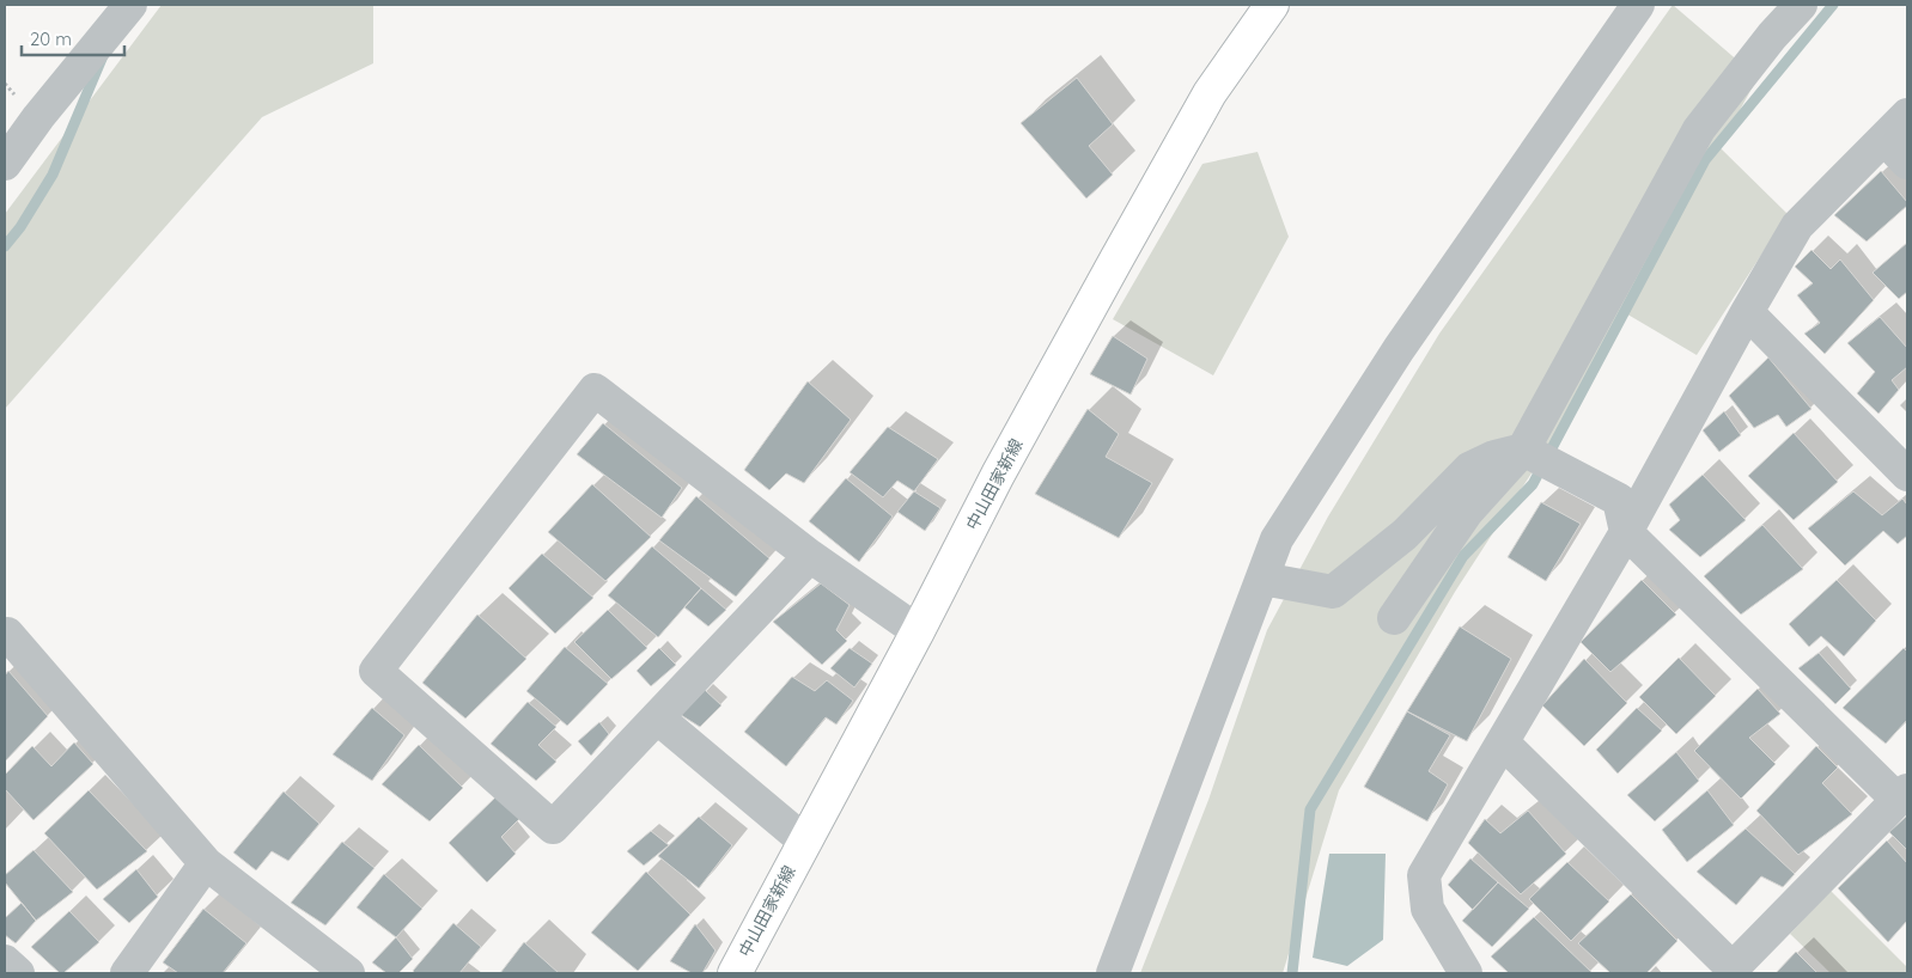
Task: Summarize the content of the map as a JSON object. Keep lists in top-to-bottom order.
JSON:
{
  "streets": {
    "main road": ["中山田家新線"]
  },
  "scale_bar": "20 m"
}
